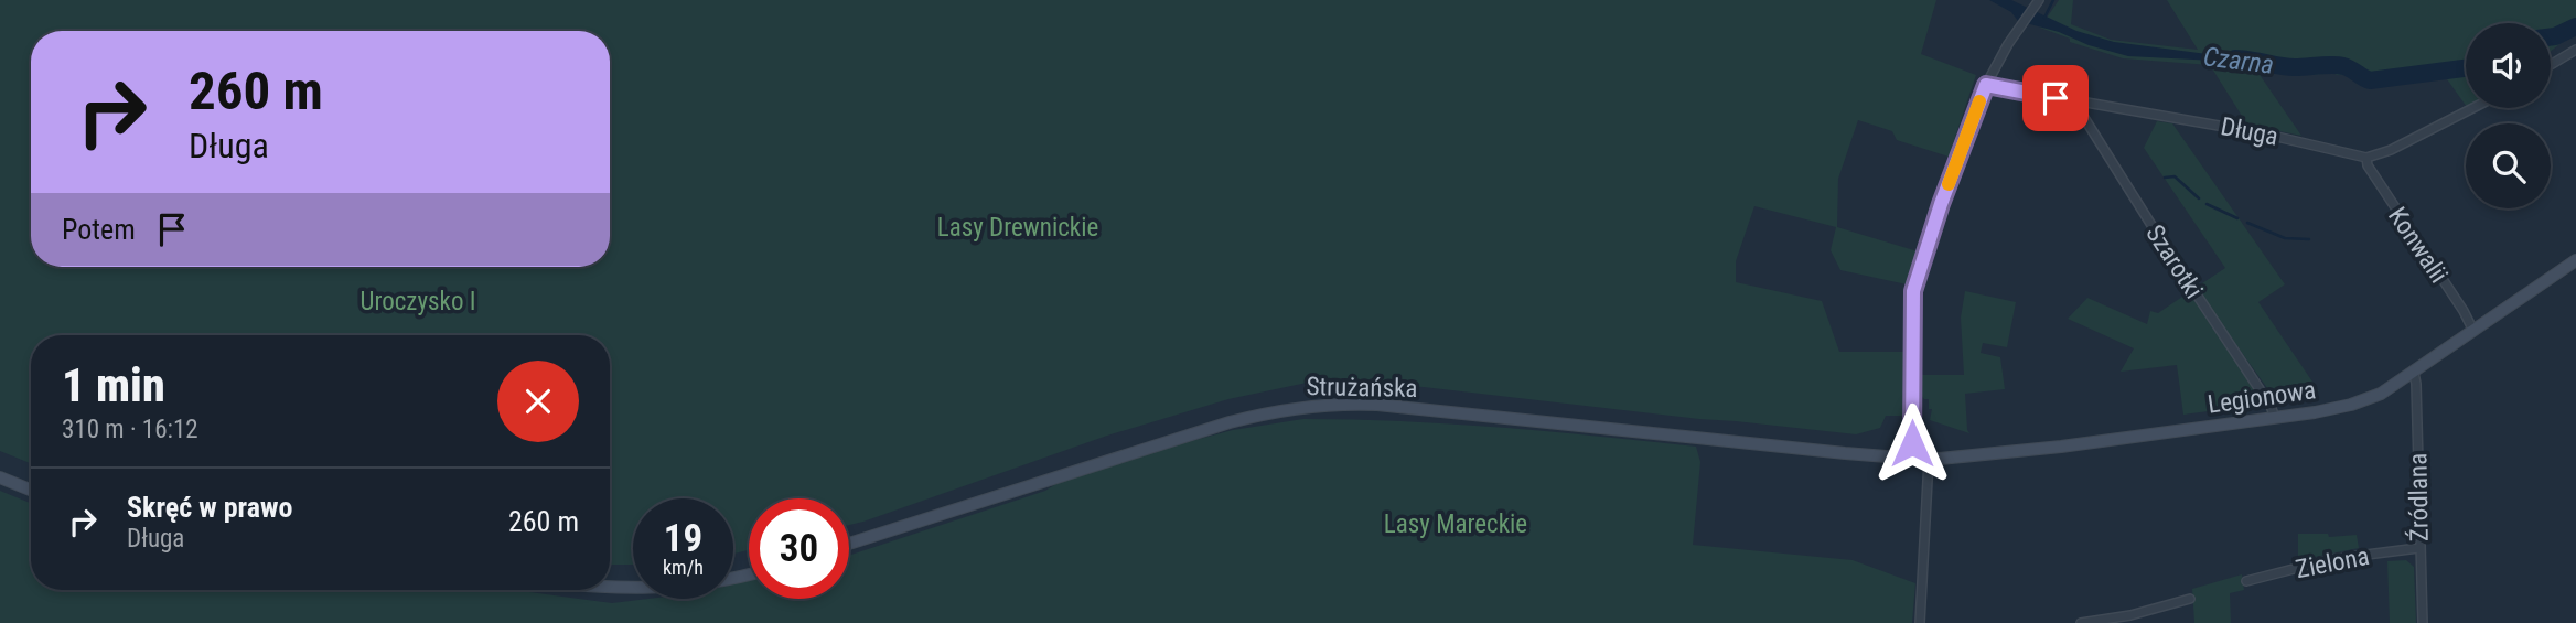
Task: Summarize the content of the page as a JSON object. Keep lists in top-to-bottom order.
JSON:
{
  "streets": {
    "main road": ["Strużańska", "Legionowa"],
    "street": [
      "Długa",
      "Konwalii",
      "Szarotki",
      "Źródlana",
      "Zielona"
    ]
  },
  "crossings": [
    ["Długa", "Konwalii"],
    ["Długa", "Szarotki"],
    ["Konwalii", "Legionowa"],
    ["Szarotki", "Legionowa"],
    ["Strużańska", "Legionowa"],
    ["Legionowa", "Źródlana"],
    ["Źródlana", "Zielona"]
  ],
  "water": ["Czarna"],
  "parks": ["Lasy Drewnickie", "Uroczysko I", "Lasy Mareckie"],
  "page": {
    "turn": ["260 m", "Długa"],
    "then": "Potem",
    "heading": ["1 min", "310 m · 16:12"],
    "list": [
      {
        "name": "Skręć w prawo",
        "note": "Długa",
        "value": "260 m"
      }
    ],
    "speed": "19 km/h",
    "limit": "30"
  }
}
